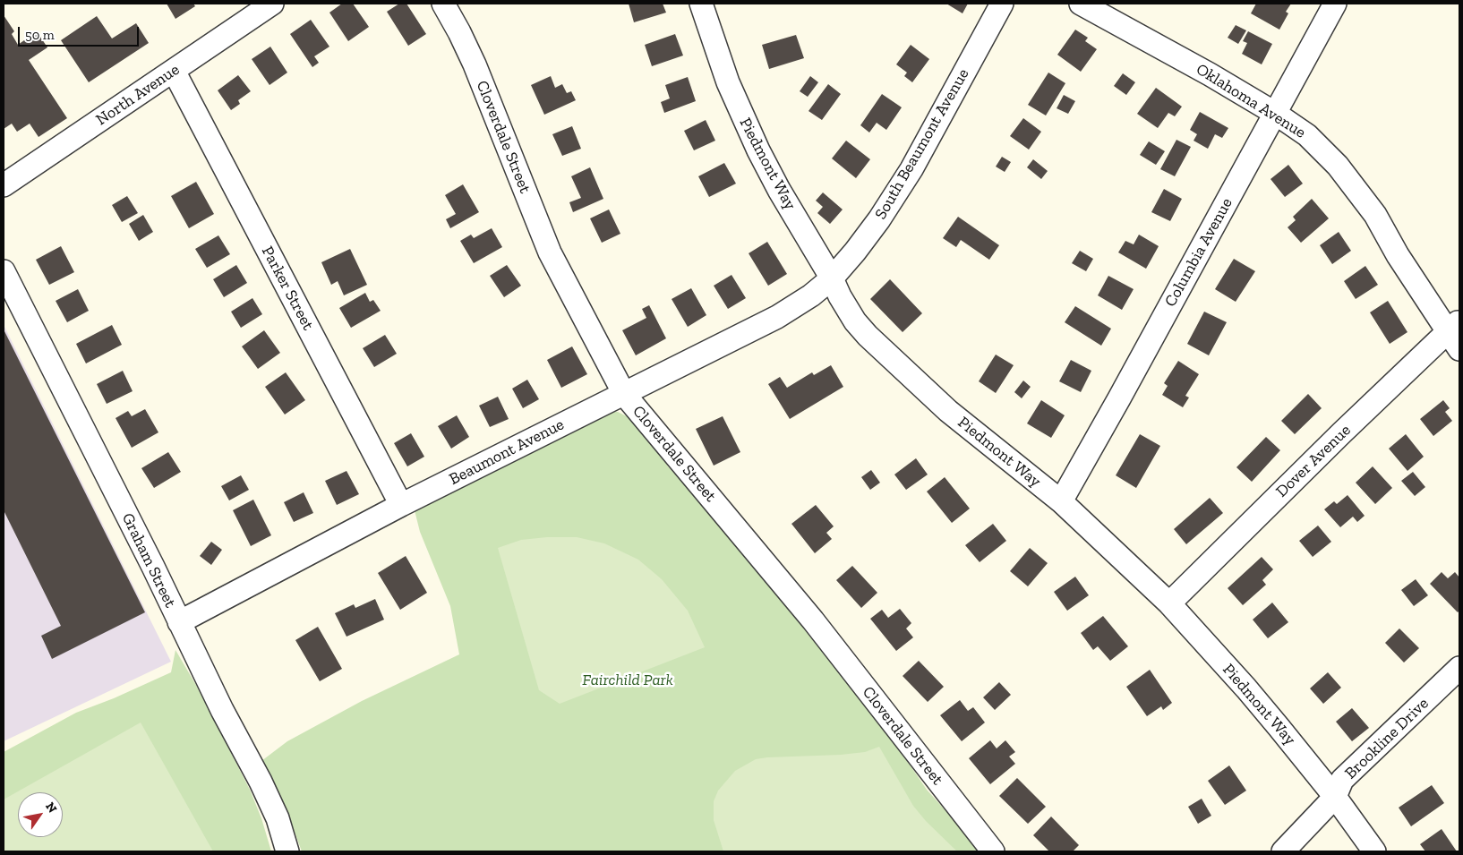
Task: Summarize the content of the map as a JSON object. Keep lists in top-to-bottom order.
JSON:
{
  "streets": {
    "street": [
      "North Avenue",
      "Oklahoma Avenue",
      "Cloverdale Street",
      "South Beaumont Avenue",
      "Piedmont Way",
      "Columbia Avenue",
      "Parker Street",
      "Beaumont Avenue",
      "Dover Avenue",
      "Graham Street",
      "Brookline Drive"
    ]
  },
  "crossings": [
    ["North Avenue", "Parker Street"],
    ["Oklahoma Avenue", "Columbia Avenue"],
    ["Oklahoma Avenue", "Dover Avenue"],
    ["Cloverdale Street", "Beaumont Avenue"],
    ["South Beaumont Avenue", "Piedmont Way"],
    ["South Beaumont Avenue", "Beaumont Avenue"],
    ["Piedmont Way", "Columbia Avenue"],
    ["Piedmont Way", "Beaumont Avenue"],
    ["Piedmont Way", "Dover Avenue"],
    ["Piedmont Way", "Brookline Drive"],
    ["Parker Street", "Beaumont Avenue"],
    ["Beaumont Avenue", "Graham Street"]
  ],
  "parks": ["Fairchild Park"],
  "scale_bar": "50 m",
  "north": "top right"
}
